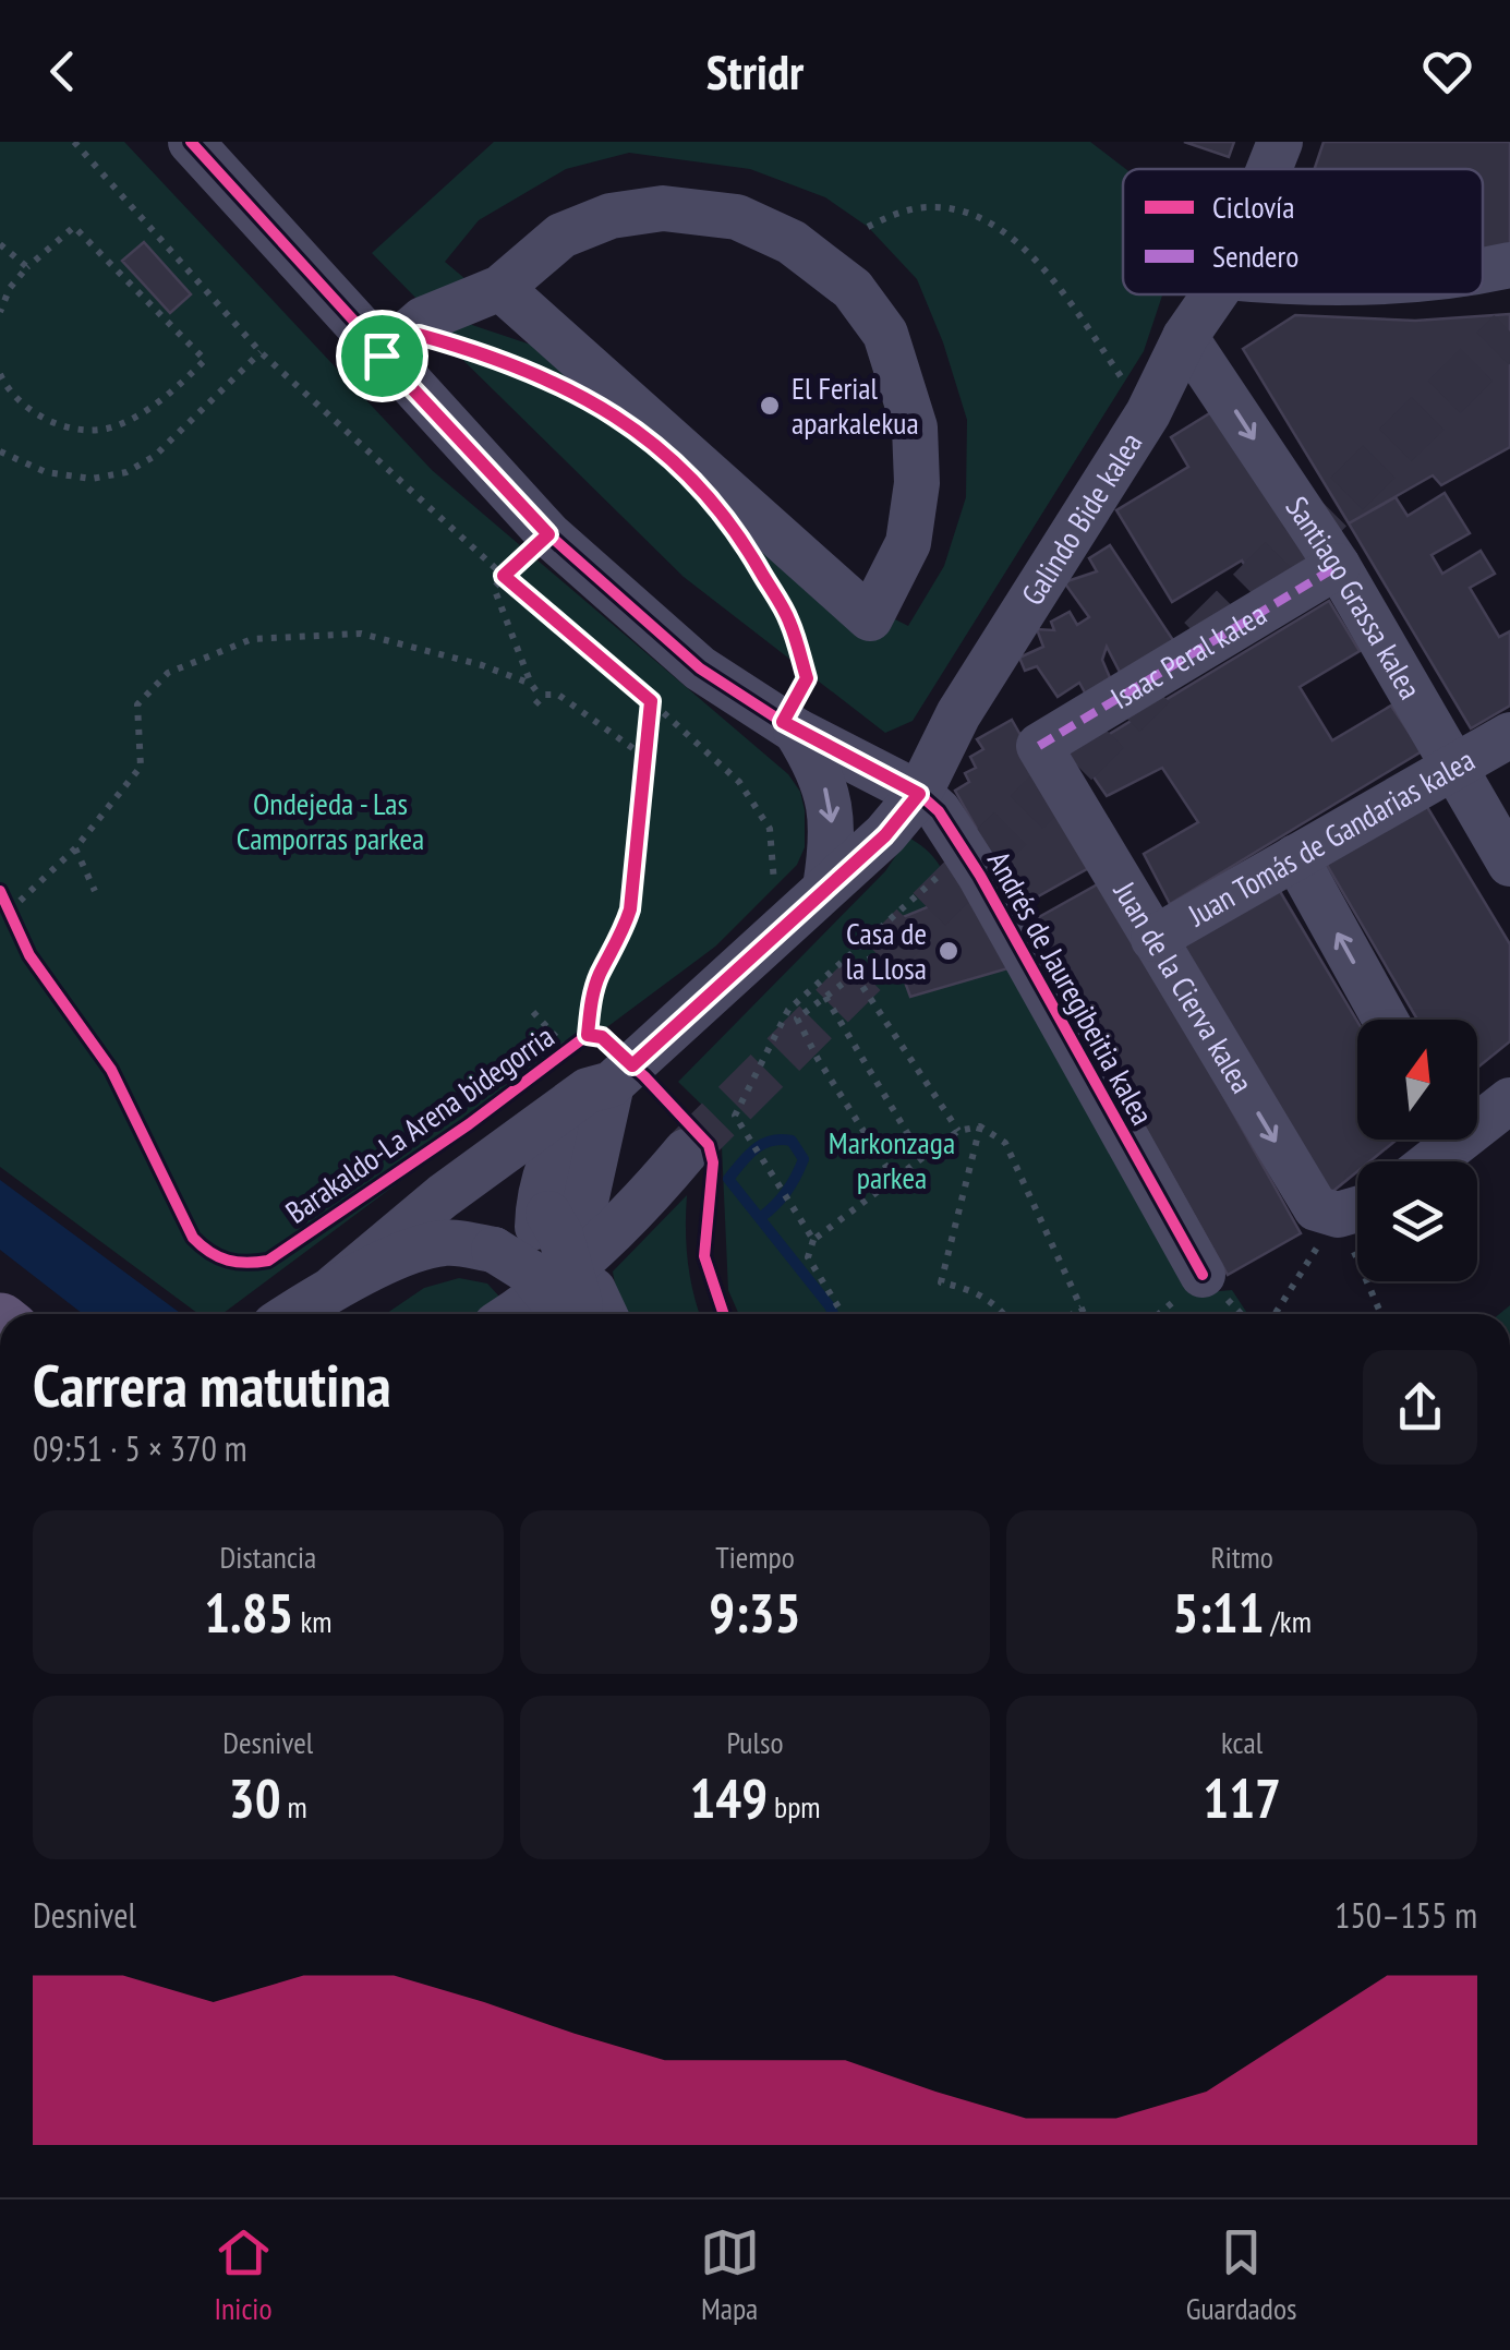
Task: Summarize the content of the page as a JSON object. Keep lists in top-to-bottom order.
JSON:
{
  "streets": {
    "street": [
      "Galindo Bide kalea",
      "Santiago Grassa kalea",
      "Isaac Peral kalea",
      "Juan Tomás de Gandarias kalea",
      "Juan de la Cierva kalea",
      "Andrés de Jauregibeitia kalea"
    ],
    "cycle path": ["Barakaldo-La Arena bidegorria"]
  },
  "crossings": [
    ["Galindo Bide kalea", "Santiago Grassa kalea"],
    ["Galindo Bide kalea", "Andrés de Jauregibeitia kalea"],
    ["Galindo Bide kalea", "Barakaldo-La Arena bidegorria"],
    ["Santiago Grassa kalea", "Isaac Peral kalea"],
    ["Santiago Grassa kalea", "Juan Tomás de Gandarias kalea"],
    ["Isaac Peral kalea", "Juan de la Cierva kalea"],
    ["Juan Tomás de Gandarias kalea", "Juan de la Cierva kalea"]
  ],
  "one_way": ["Santiago Grassa kalea"],
  "parks": ["Ondejeda - Las Camporras parkea", "Markonzaga parkea"],
  "places": ["El Ferial aparkalekua", "Casa de la Llosa"],
  "legend": ["Ciclovía", "Sendero"],
  "north": "top",
  "page": {
    "header": "Stridr",
    "heading": ["Carrera matutina", "09:51 · 5 × 370 m"],
    "stats": [
      ["Distancia", "1.85 km"],
      ["Tiempo", "9:35"],
      ["Ritmo", "5:11 /km"],
      ["Desnivel", "30 m"],
      ["Pulso", "149 bpm"],
      ["kcal", "117"]
    ],
    "chart": ["Desnivel", "150–155 m"],
    "tabs": ["Inicio", "Mapa", "Guardados"]
  }
}
